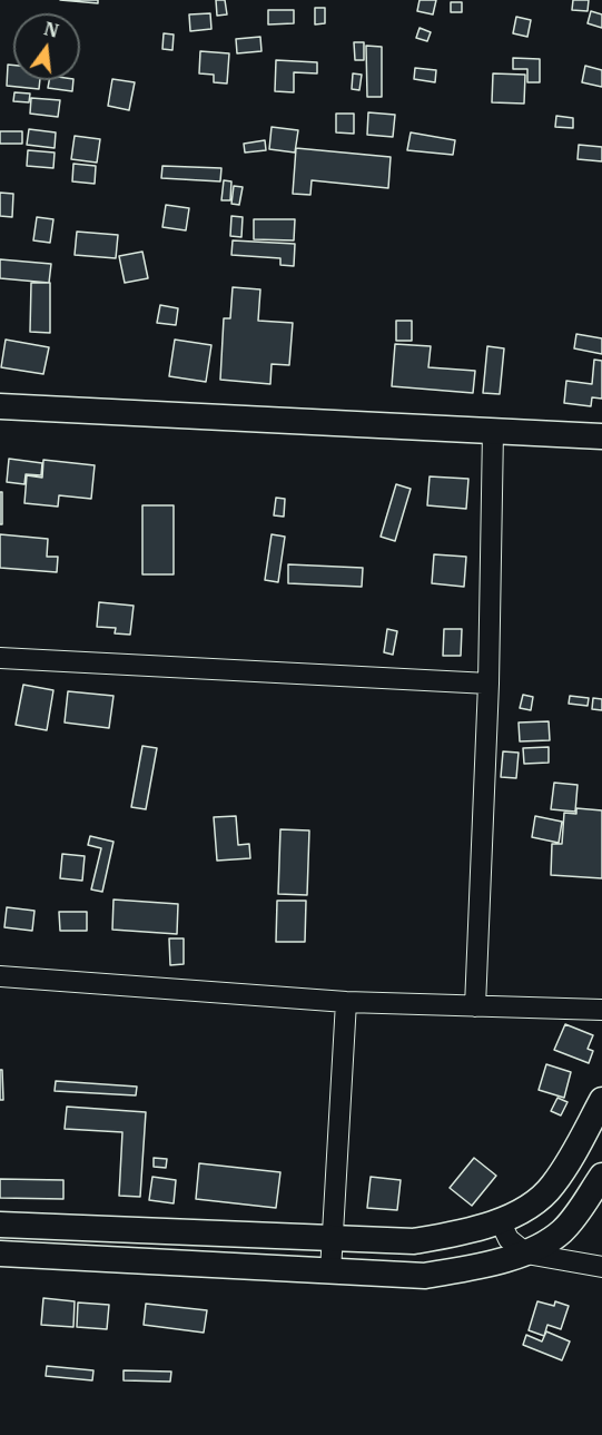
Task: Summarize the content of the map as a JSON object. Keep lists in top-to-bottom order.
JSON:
{
  "north": "top"
}
